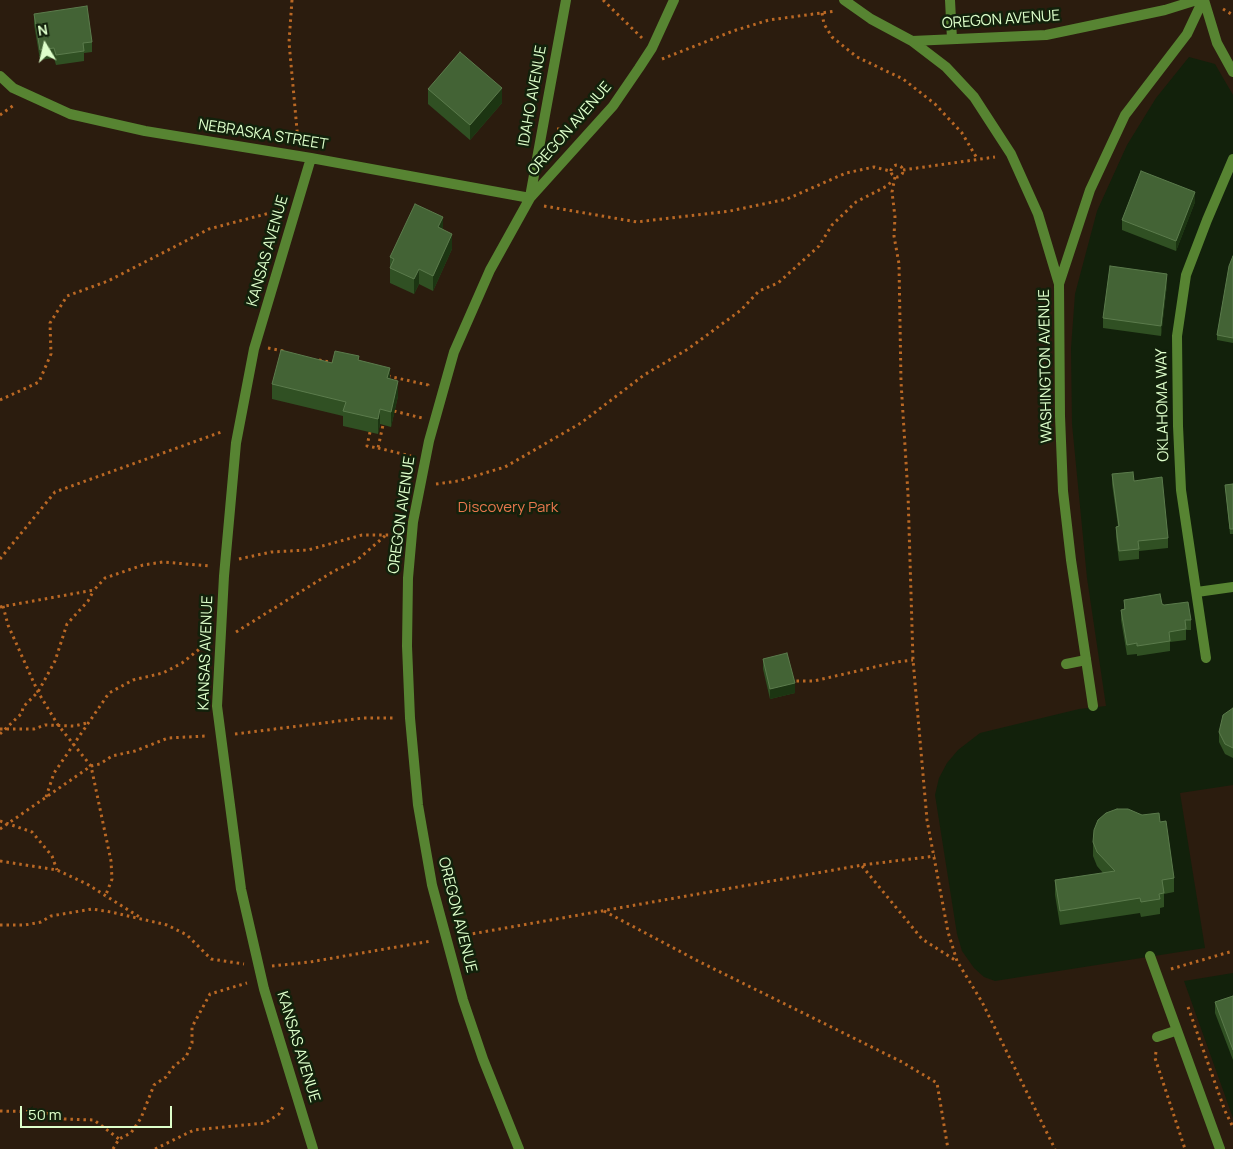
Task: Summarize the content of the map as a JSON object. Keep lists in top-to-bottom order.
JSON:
{
  "streets": {
    "street": [
      "OREGON AVENUE",
      "IDAHO AVENUE",
      "NEBRASKA STREET",
      "KANSAS AVENUE",
      "WASHINGTON AVENUE",
      "OKLAHOMA WAY"
    ]
  },
  "crossings": [
    ["OREGON AVENUE", "IDAHO AVENUE"],
    ["OREGON AVENUE", "NEBRASKA STREET"],
    ["IDAHO AVENUE", "NEBRASKA STREET"],
    ["NEBRASKA STREET", "KANSAS AVENUE"]
  ],
  "parks": ["Discovery Park"],
  "scale_bar": "50 m",
  "north": "top"
}
